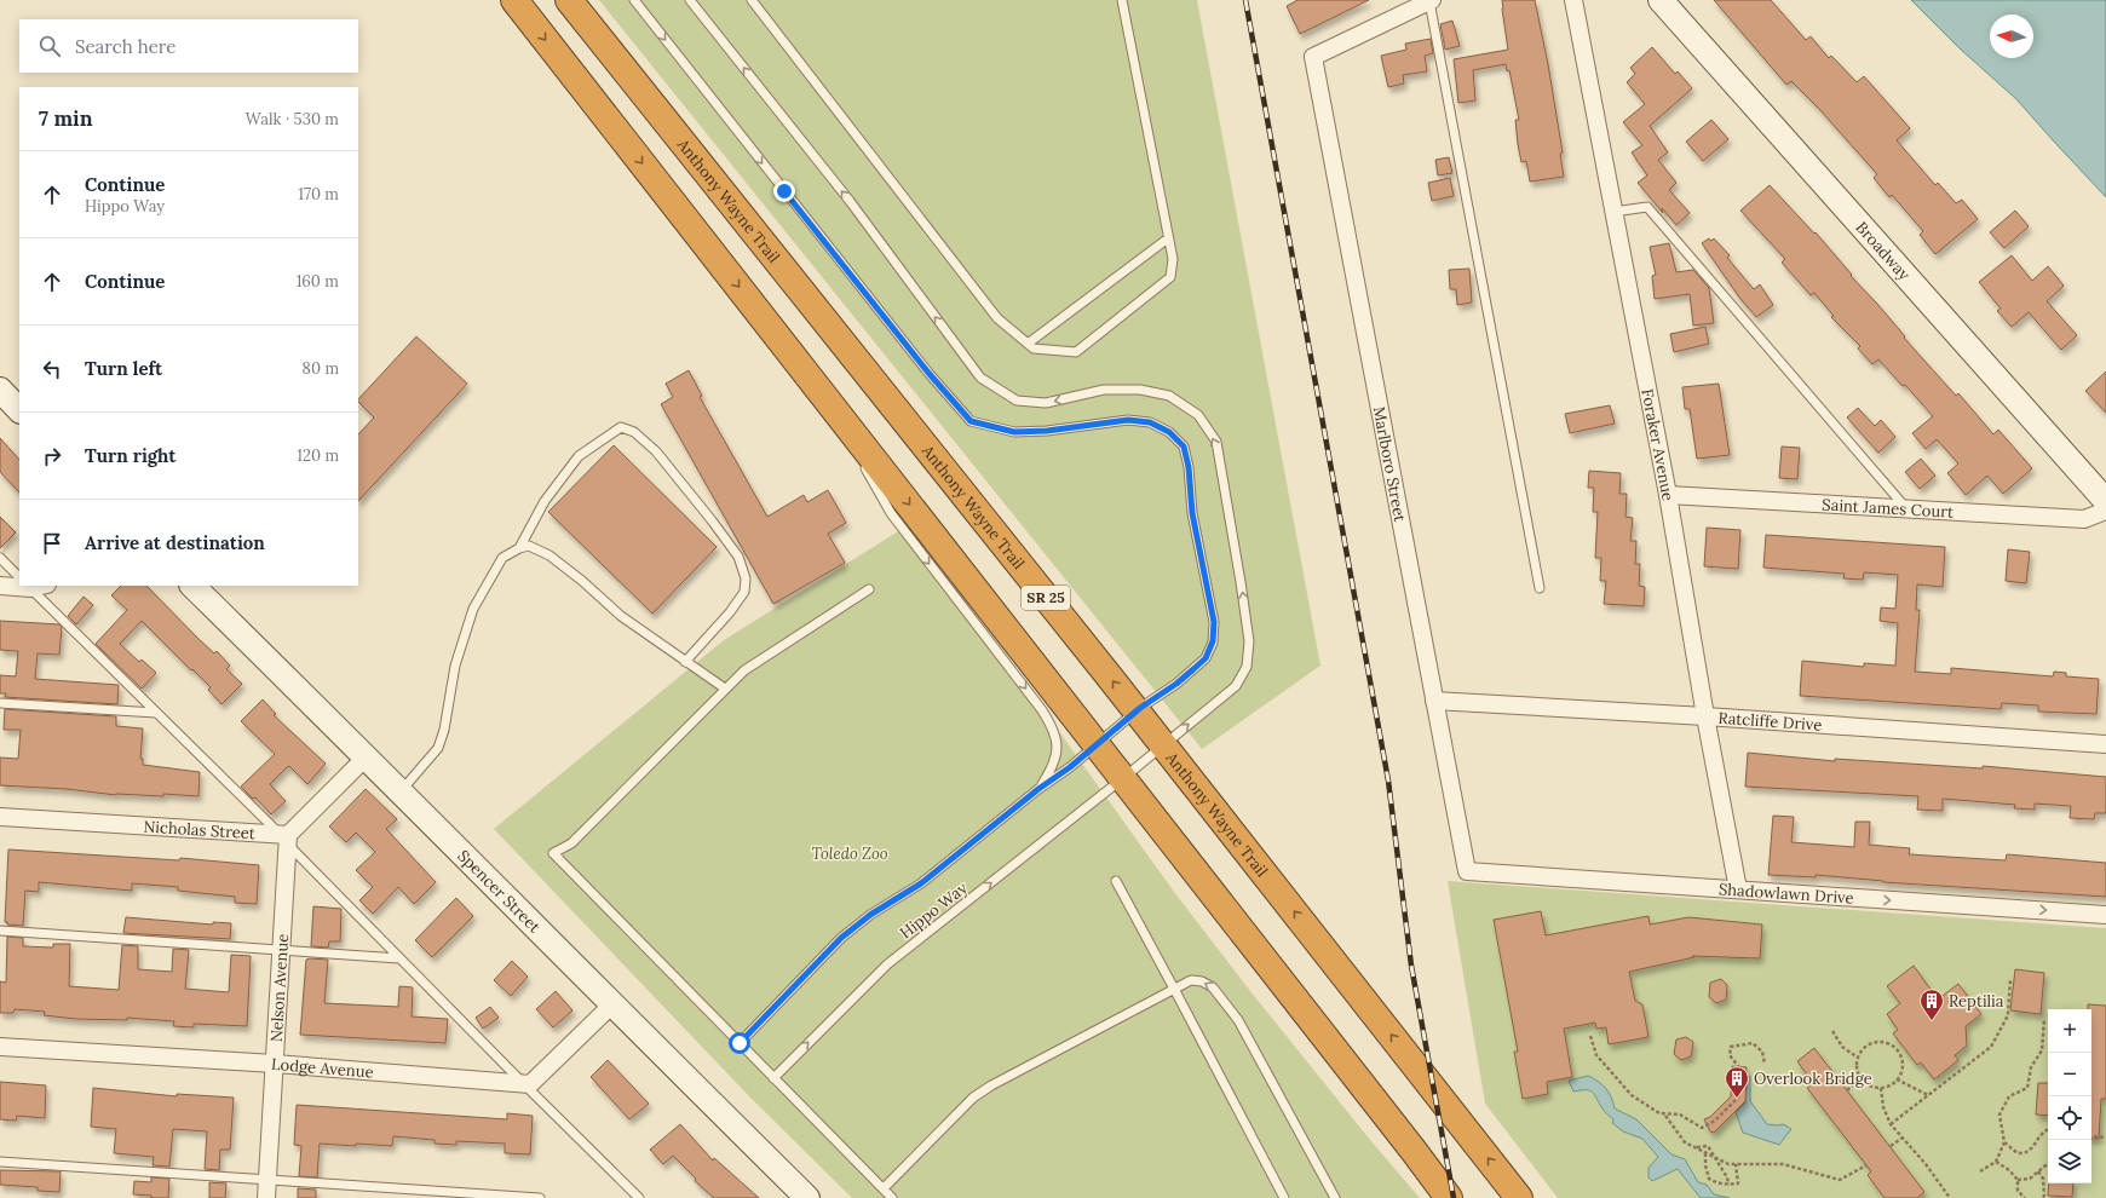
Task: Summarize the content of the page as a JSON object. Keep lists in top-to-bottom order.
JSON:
{
  "streets": {
    "highway": ["Anthony Wayne Trail", "SR 25"],
    "street": [
      "Broadway",
      "Foraker Avenue",
      "Marlboro Street",
      "Saint James Court",
      "Ratcliffe Drive",
      "Nicholas Street",
      "Spencer Street",
      "Shadowlawn Drive",
      "Nelson Avenue",
      "Lodge Avenue"
    ],
    "lane": ["Hippo Way"]
  },
  "crossings": [
    ["Anthony Wayne Trail", "Hippo Way"],
    ["Foraker Avenue", "Saint James Court"],
    ["Foraker Avenue", "Ratcliffe Drive"],
    ["Foraker Avenue", "Shadowlawn Drive"],
    ["Marlboro Street", "Ratcliffe Drive"],
    ["Marlboro Street", "Shadowlawn Drive"],
    ["SR 25", "Hippo Way"],
    ["Nicholas Street", "Nelson Avenue"],
    ["Nelson Avenue", "Lodge Avenue"]
  ],
  "one_way": ["Shadowlawn Drive"],
  "parks": ["Toledo Zoo"],
  "places": {
    "building": ["Reptilia", "Overlook Bridge"]
  },
  "north": "left",
  "page": {
    "search": "Search here",
    "heading": ["7 min", "Walk · 530 m"],
    "list": [
      ["Continue", "Hippo Way", "170 m"],
      ["Continue", "160 m"],
      ["Turn left", "80 m"],
      ["Turn right", "120 m"],
      "Arrive at destination"
    ],
    "map_buttons": ["+", "−"]
  }
}
